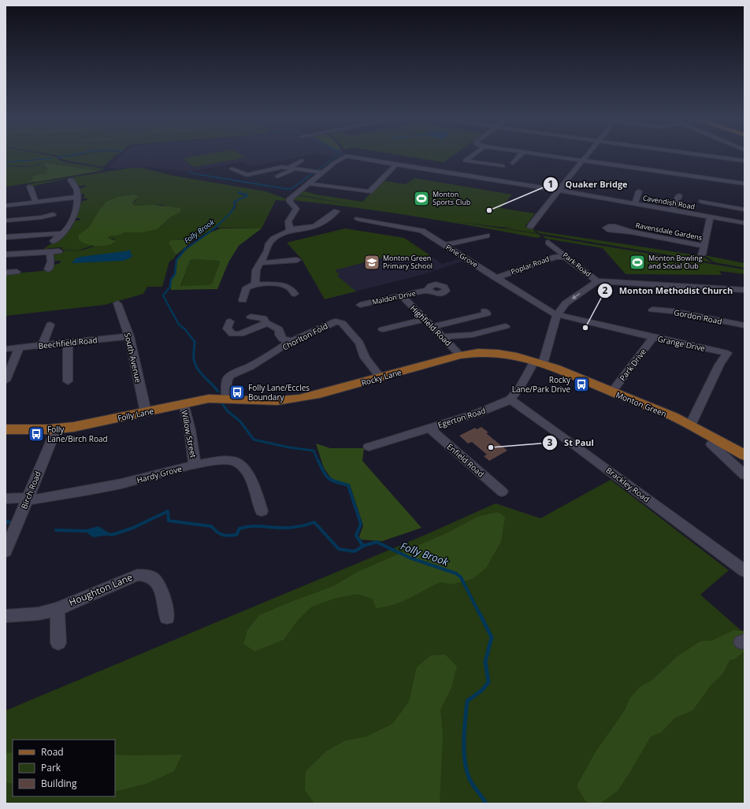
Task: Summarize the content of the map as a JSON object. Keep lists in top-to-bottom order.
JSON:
{
  "streets": {
    "main road": ["Rocky Lane", "Monton Green", "Folly Lane"],
    "street": [
      "Cavendish Road",
      "Ravensdale Gardens",
      "Pine Grove",
      "Park Road",
      "Poplar Road",
      "Maldon Drive",
      "Gordon Road",
      "Highfield Road",
      "Chorlton Fold",
      "Beechfield Road",
      "Grange Drive",
      "South Avenue",
      "Park Drive",
      "Egerton Road",
      "Willow Street",
      "Enfield Road",
      "Hardy Grove",
      "Brackley Road",
      "Birch Road",
      "Houghton Lane"
    ]
  },
  "crossings": [
    ["Pine Grove", "Park Road"],
    ["Pine Grove", "Poplar Road"],
    ["Pine Grove", "Grange Drive"],
    ["Park Road", "Poplar Road"],
    ["Park Road", "Grange Drive"],
    ["Park Road", "Rocky Lane"],
    ["Park Road", "Monton Green"],
    ["Park Road", "Egerton Road"],
    ["Maldon Drive", "Highfield Road"],
    ["Highfield Road", "Rocky Lane"],
    ["Chorlton Fold", "Rocky Lane"],
    ["Chorlton Fold", "Folly Lane"],
    ["Beechfield Road", "South Avenue"],
    ["Grange Drive", "Park Drive"],
    ["Grange Drive", "Monton Green"],
    ["South Avenue", "Folly Lane"],
    ["Park Drive", "Monton Green"],
    ["Rocky Lane", "Monton Green"],
    ["Rocky Lane", "Folly Lane"],
    ["Rocky Lane", "Egerton Road"],
    ["Monton Green", "Egerton Road"],
    ["Folly Lane", "Willow Street"],
    ["Folly Lane", "Birch Road"],
    ["Egerton Road", "Enfield Road"],
    ["Egerton Road", "Brackley Road"],
    ["Willow Street", "Hardy Grove"],
    ["Hardy Grove", "Birch Road"]
  ],
  "water": ["Folly Brook"],
  "places": {
    "sports": ["Monton Sports Club", "Monton Bowling and Social Club"],
    "other": ["Quaker Bridge", "Monton Methodist Church", "St Paul"],
    "school or university": ["Monton Green Primary School"],
    "bus stop": ["Rocky Lane/Park Drive", "Folly Lane/Eccles Boundary", "Folly Lane/Birch Road"]
  },
  "legend": ["Road", "Park", "Building"]
}
